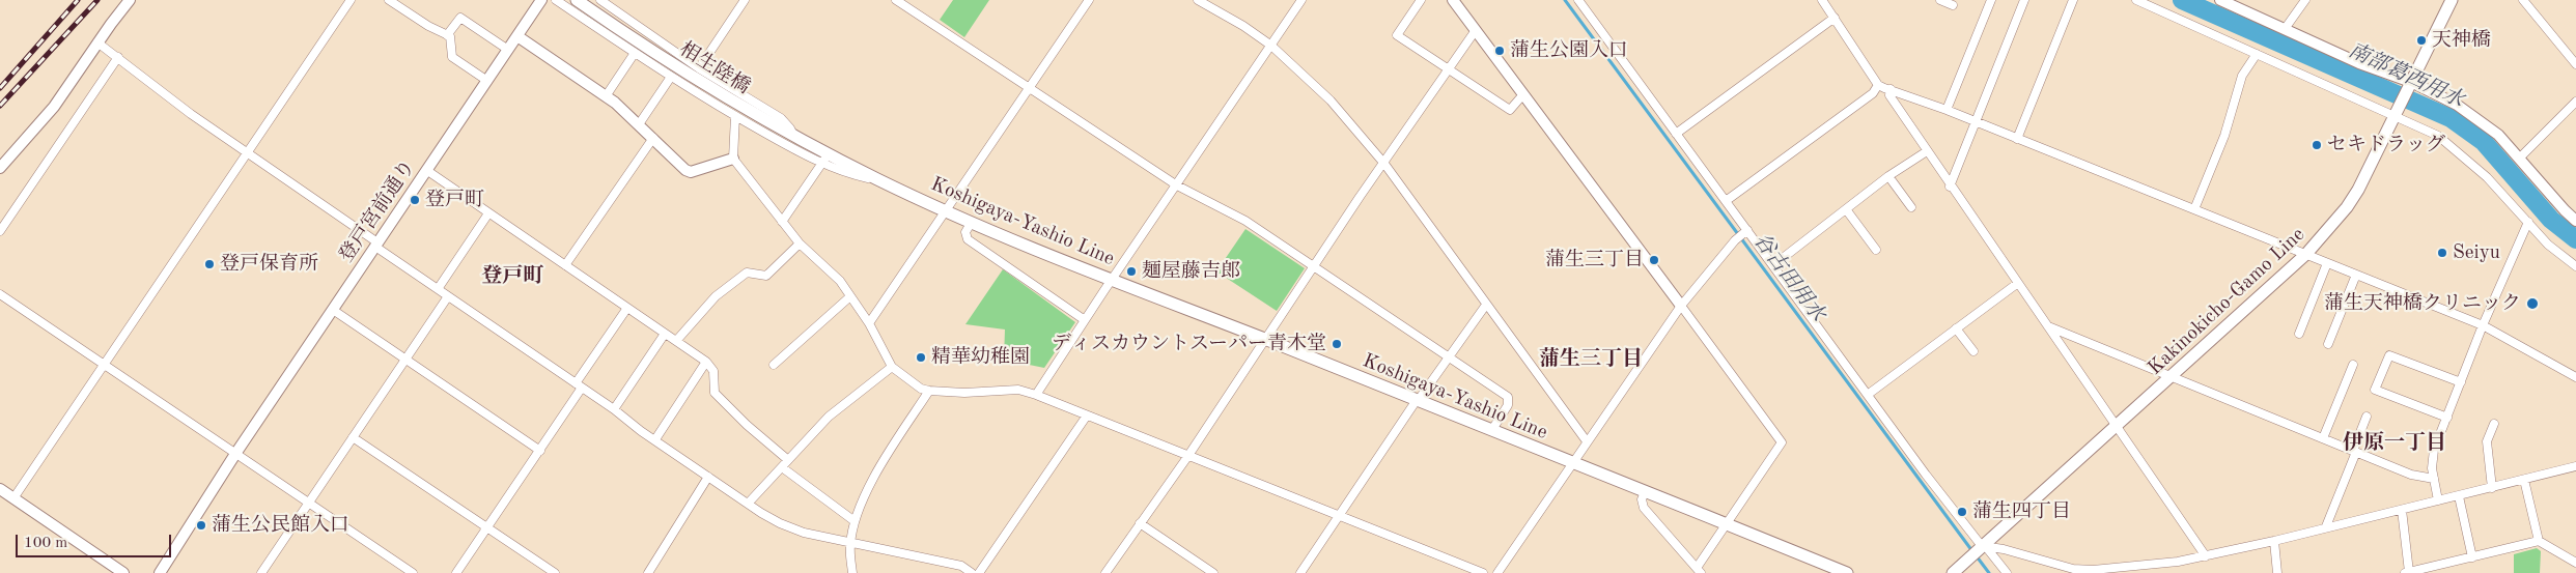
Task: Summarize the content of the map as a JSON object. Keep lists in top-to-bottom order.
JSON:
{
  "streets": {
    "main road": ["相生陸橋", "Koshigaya-Yashio Line", "Kakinokicho-Gamo Line"],
    "street": ["登戸宮前通り"]
  },
  "crossings": [
    ["相生陸橋", "Koshigaya-Yashio Line"]
  ],
  "districts": ["登戸町", "蒲生三丁目", "伊原一丁目"],
  "water": ["南部葛西用水", "谷古田用水"],
  "places": [
    "天神橋",
    "蒲生公園入口",
    "セキドラッグ",
    "登戸町",
    "Seiyu",
    "蒲生三丁目",
    "登戸保育所",
    "麺屋藤吉郎",
    "蒲生天神橋クリニック",
    "ディスカウントスーパー青木堂",
    "精華幼稚園",
    "蒲生四丁目",
    "蒲生公民館入口"
  ],
  "scale_bar": "100 m"
}
